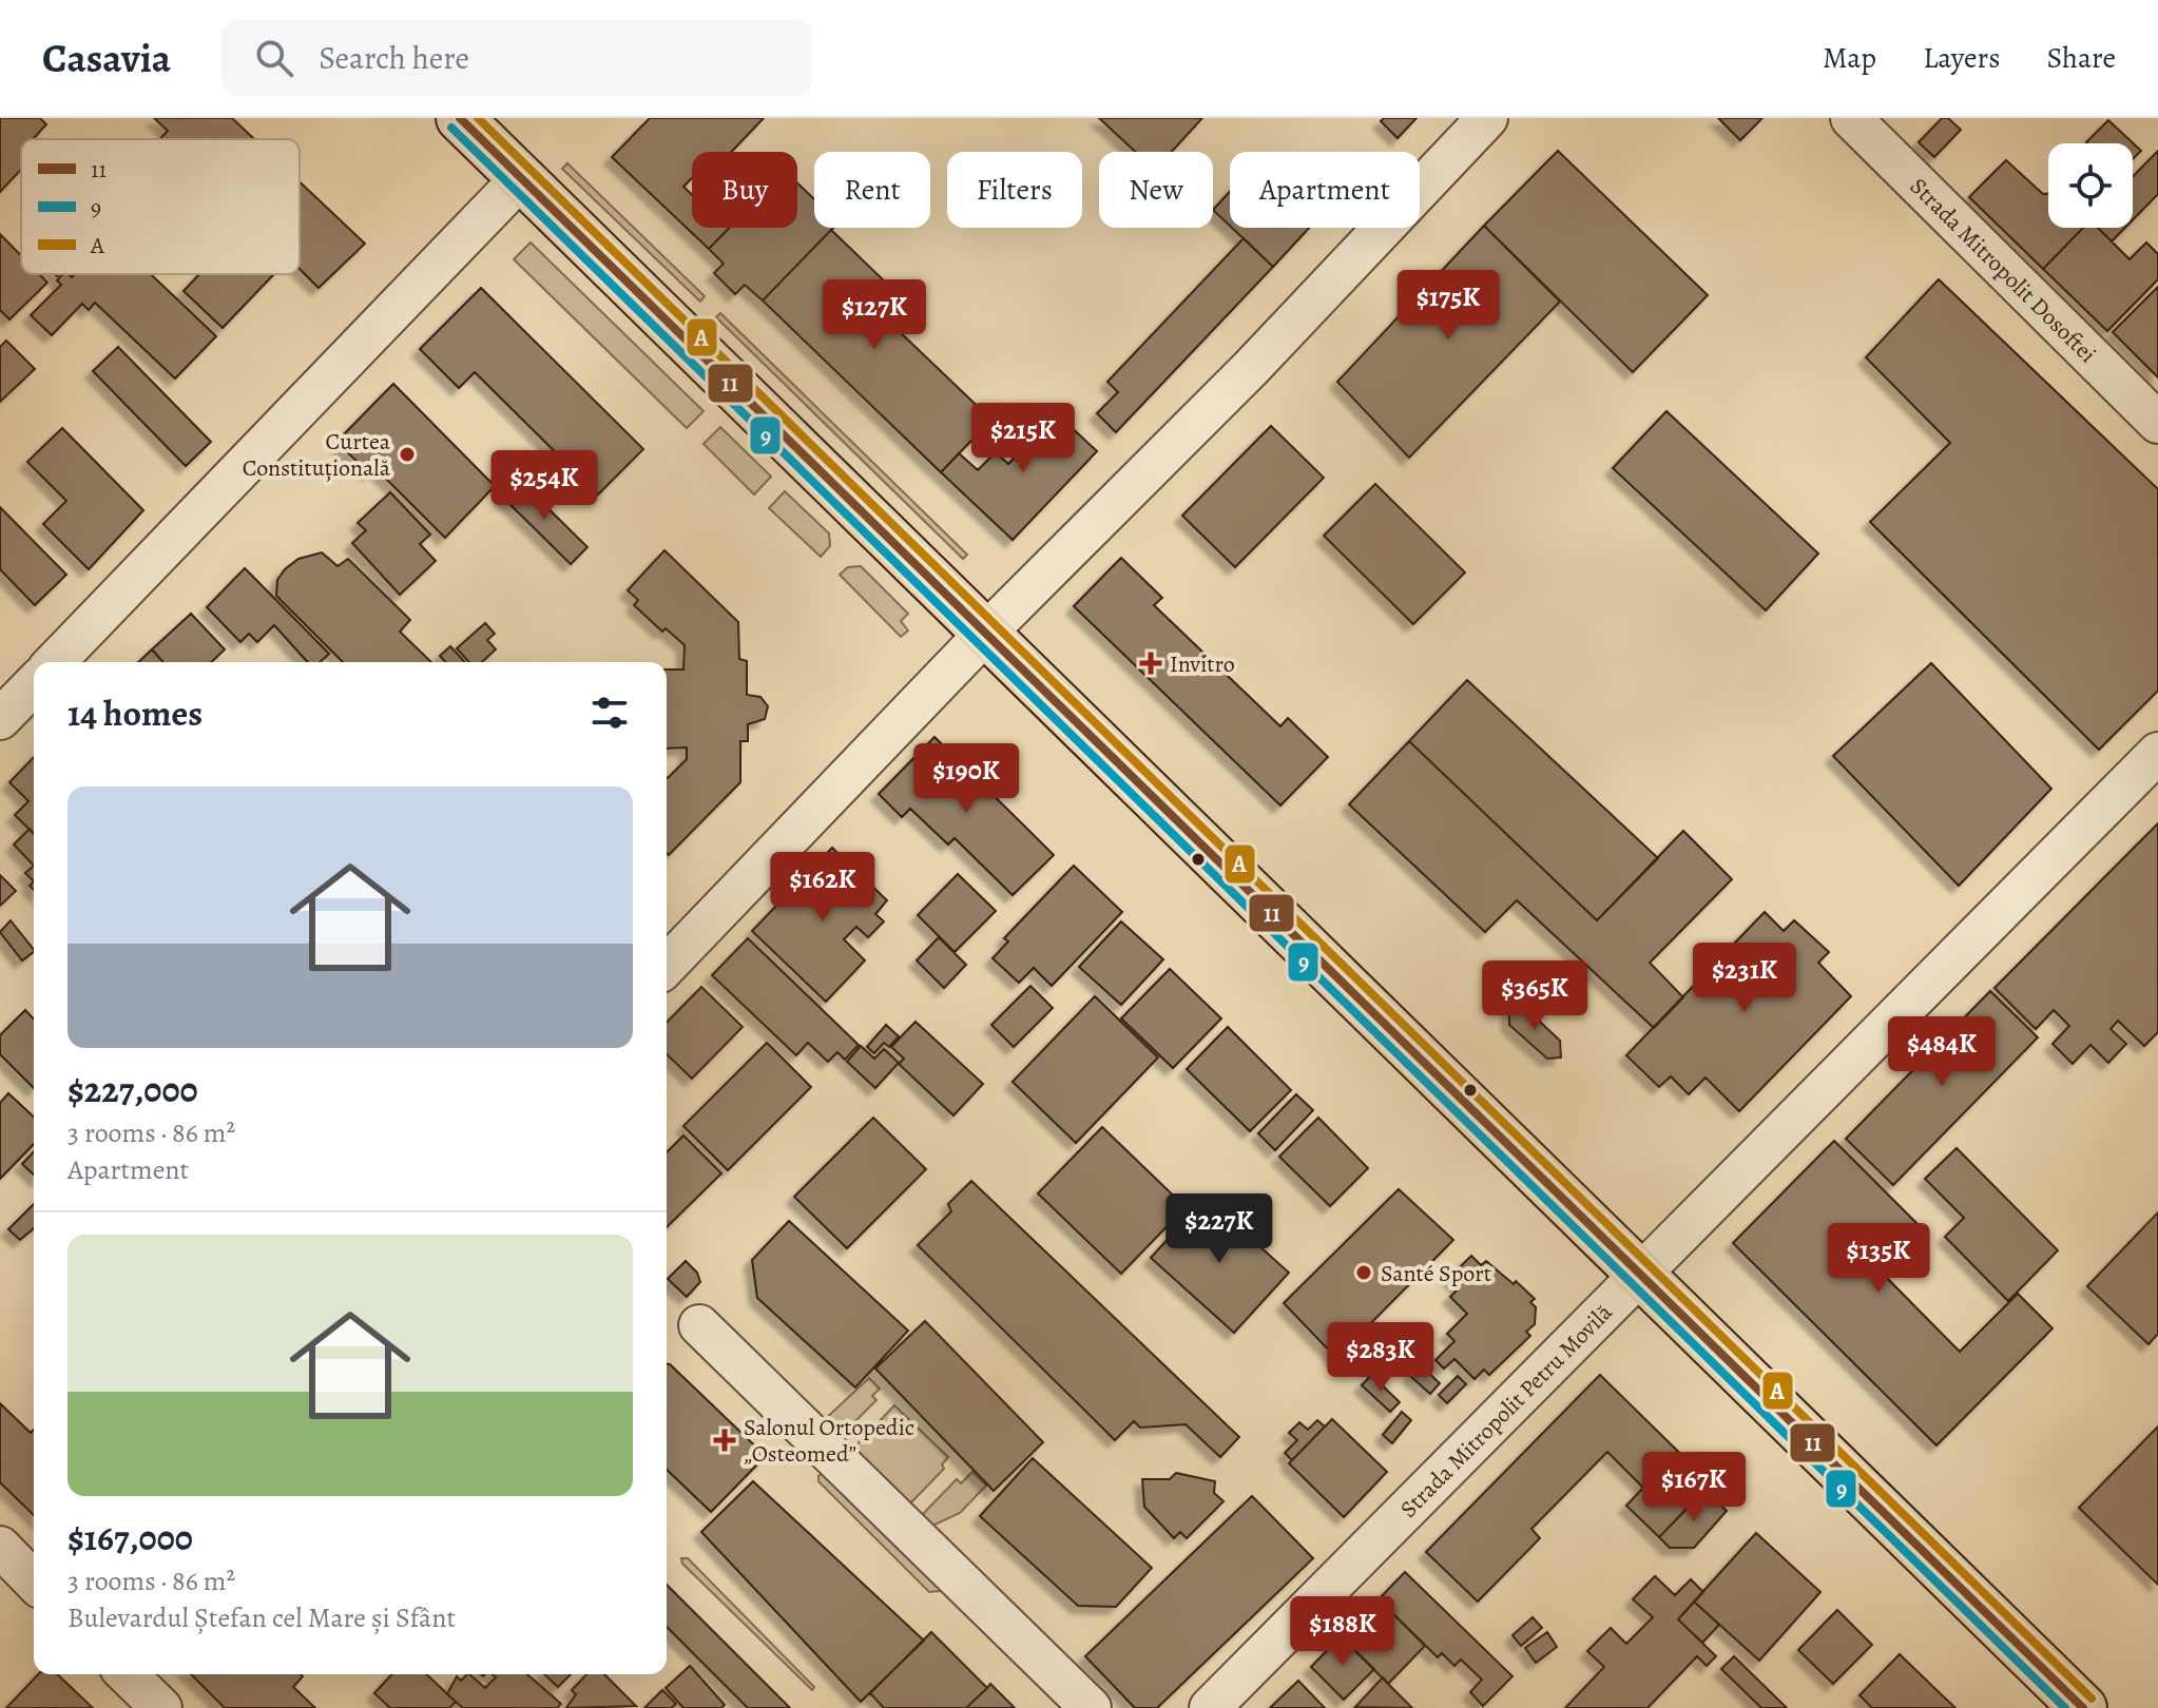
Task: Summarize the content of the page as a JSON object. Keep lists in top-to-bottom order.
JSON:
{
  "streets": {
    "street": ["Strada Mitropolit Dosoftei", "Strada Mitropolit Petru Movilă"]
  },
  "places": {
    "other": ["Curtea Constituțională", "Santé Sport"],
    "health": ["Invitro", "Salonul Ortopedic „Osteomed”"]
  },
  "lines": ["transit line 11", "transit line A", "transit line 9"],
  "legend": ["11", "9", "A"],
  "page": {
    "header": "Casavia",
    "search": "Search here",
    "nav": ["Map", "Layers", "Share"],
    "chip": [
      "Buy",
      "Rent",
      "Filters",
      "New",
      "Apartment"
    ],
    "price": [
      "$175K",
      "$127K",
      "$215K",
      "$254K",
      "$190K",
      "$162K",
      "$231K",
      "$365K",
      "$484K",
      "$227K",
      "$135K",
      "$283K",
      "$167K",
      "$188K"
    ],
    "heading": "14 homes",
    "list": [
      {
        "name": "$227,000",
        "note": "3 rooms · 86 m² · Apartment"
      },
      {
        "name": "$167,000",
        "note": "3 rooms · 86 m² · Bulevardul Ștefan cel Mare și Sfânt"
      }
    ]
  }
}
